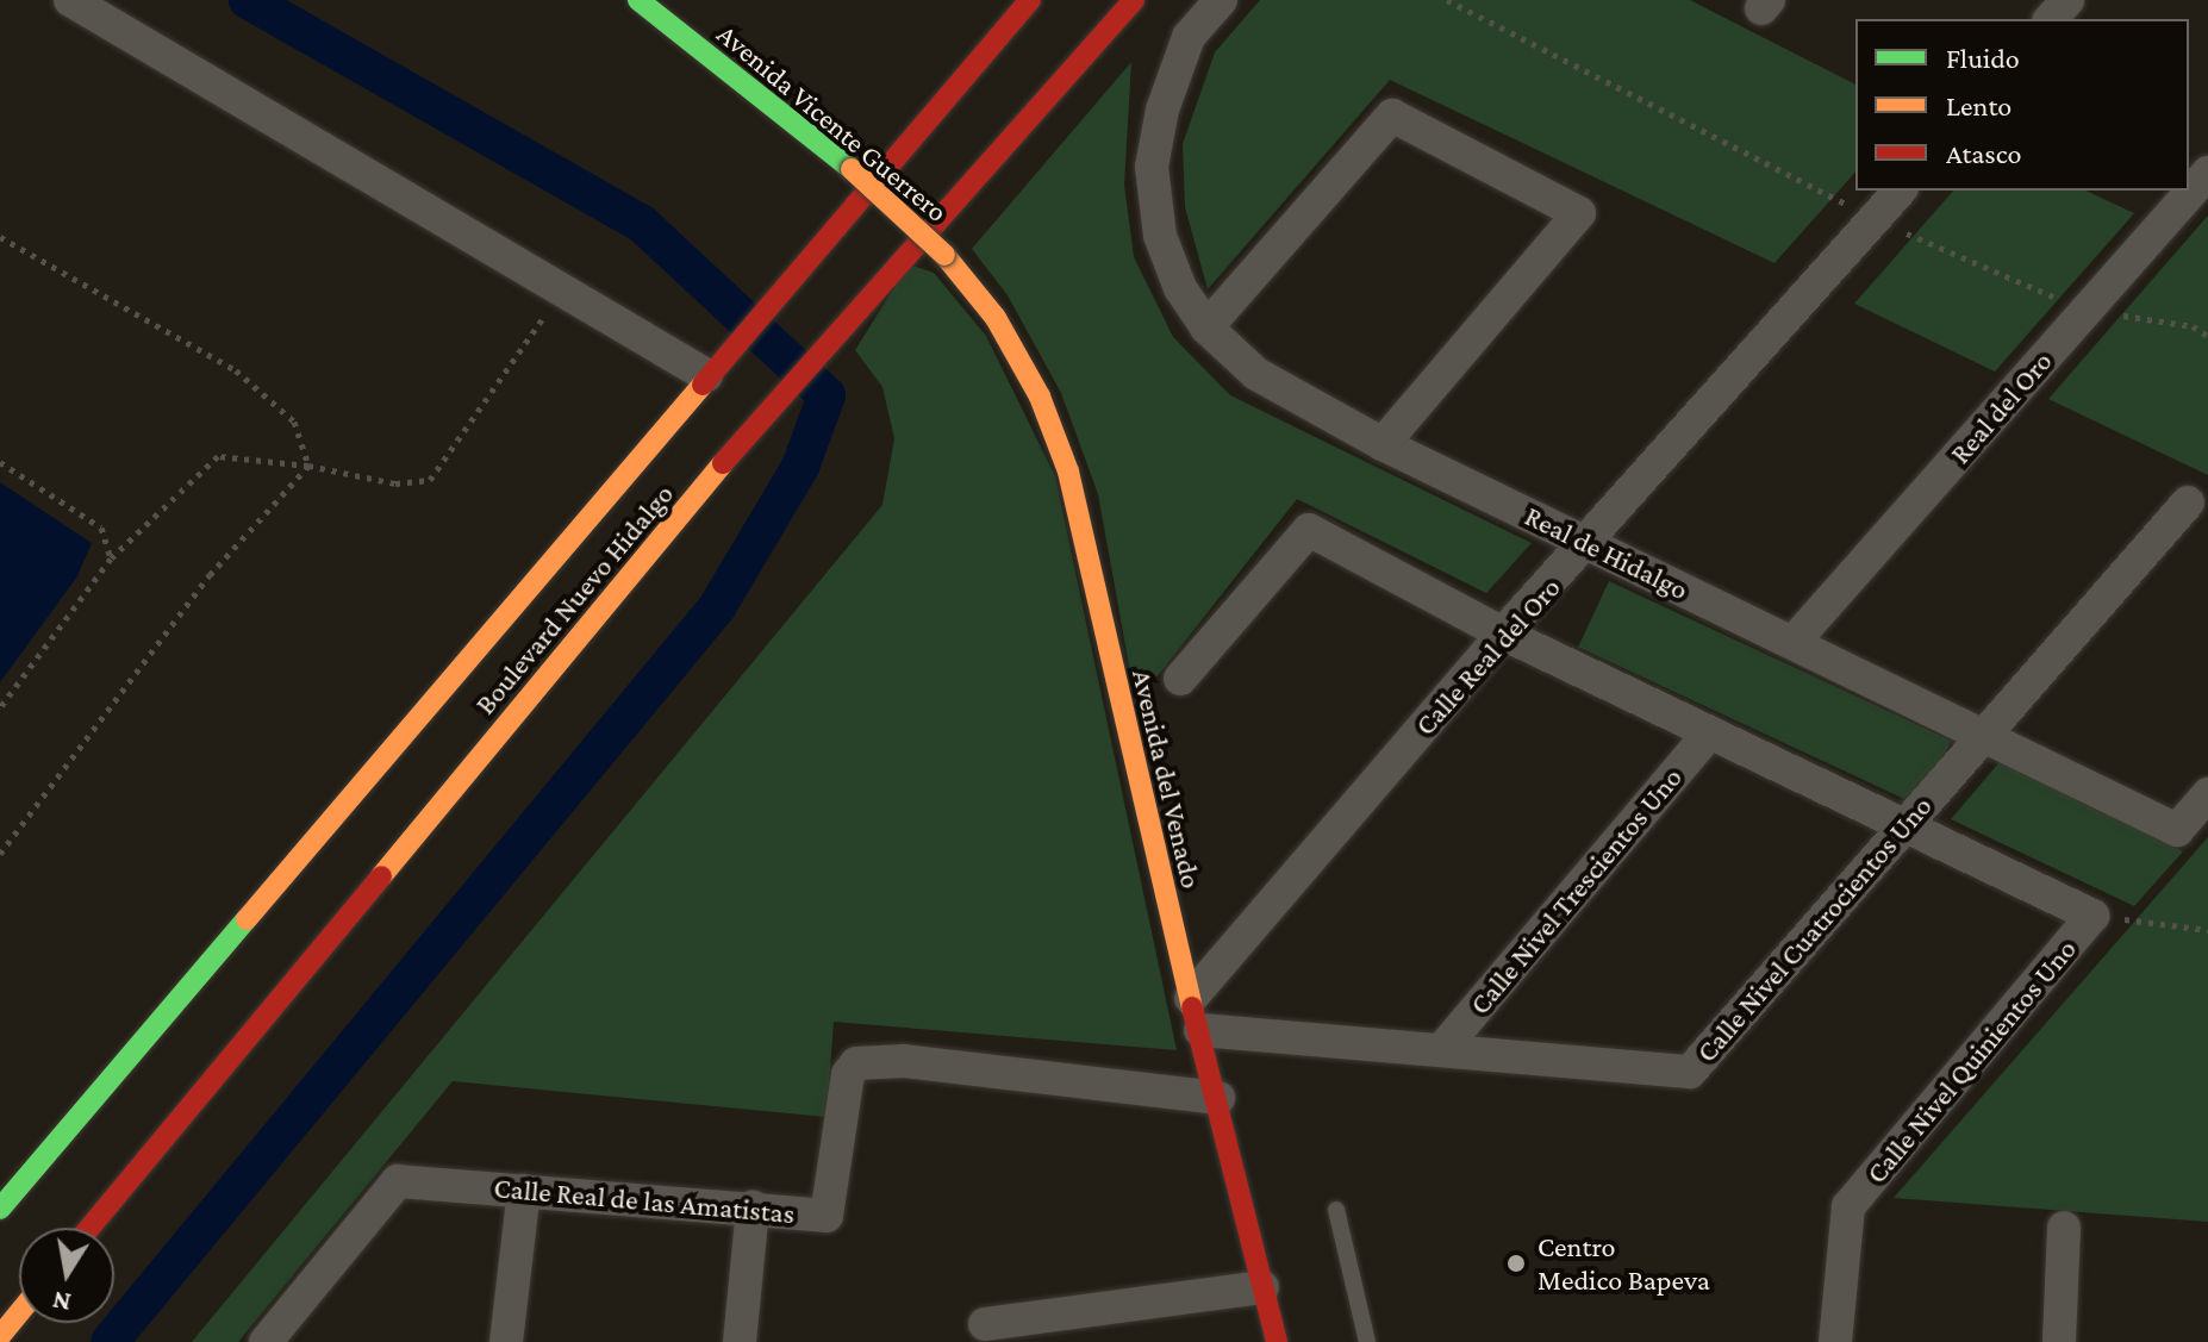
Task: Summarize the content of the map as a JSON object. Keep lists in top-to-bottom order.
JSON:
{
  "streets": {
    "main road": ["Avenida Vicente Guerrero", "Boulevard Nuevo Hidalgo", "Avenida del Venado"],
    "street": [
      "Real del Oro",
      "Real de Hidalgo",
      "Calle Real del Oro",
      "Calle Nivel Trescientos Uno",
      "Calle Nivel Cuatrocientos Uno",
      "Calle Nivel Quinientos Uno",
      "Calle Real de las Amatistas"
    ]
  },
  "crossings": [
    ["Avenida Vicente Guerrero", "Avenida del Venado"],
    ["Real del Oro", "Real de Hidalgo"],
    ["Real de Hidalgo", "Calle Real del Oro"],
    ["Real de Hidalgo", "Calle Nivel Cuatrocientos Uno"],
    ["Calle Real del Oro", "Avenida del Venado"],
    ["Calle Real del Oro", "Calle Nivel Cuatrocientos Uno"],
    ["Avenida del Venado", "Calle Nivel Cuatrocientos Uno"],
    ["Avenida del Venado", "Calle Real de las Amatistas"],
    ["Calle Nivel Trescientos Uno", "Calle Nivel Cuatrocientos Uno"]
  ],
  "places": ["Centro Medico Bapeva"],
  "legend": ["Fluido", "Lento", "Atasco"],
  "north": "bottom"
}
